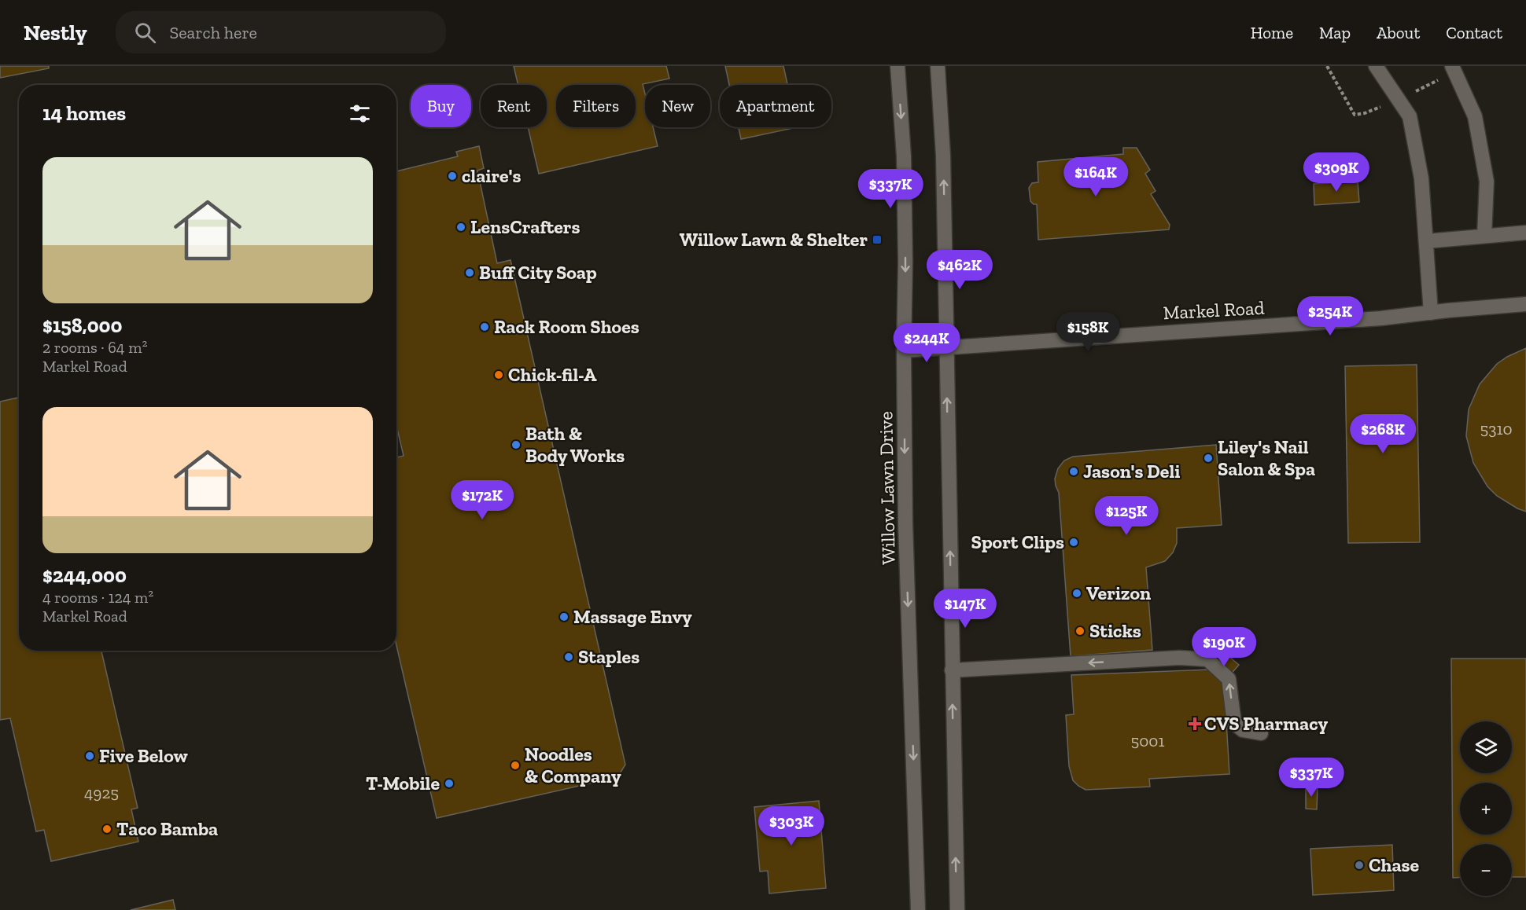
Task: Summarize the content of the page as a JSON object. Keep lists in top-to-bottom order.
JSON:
{
  "streets": {
    "main road": ["Markel Road", "Willow Lawn Drive"]
  },
  "crossings": [
    ["Markel Road", "Willow Lawn Drive"]
  ],
  "places": {
    "other": [
      "claire's",
      "LensCrafters",
      "Buff City Soap",
      "Rack Room Shoes",
      "Chick-fil-A",
      "Bath & Body Works",
      "Liley's Nail Salon & Spa",
      "Jason's Deli",
      "Sport Clips",
      "Verizon",
      "Massage Envy",
      "Sticks",
      "Staples",
      "Five Below",
      "Noodles & Company",
      "T-Mobile",
      "Taco Bamba",
      "Chase"
    ],
    "transit": ["Willow Lawn & Shelter"],
    "health": ["CVS Pharmacy"]
  },
  "house_numbers": ["5310", "5001", "4925"],
  "page": {
    "header": "Nestly",
    "search": "Search here",
    "nav": [
      "Home",
      "Map",
      "About",
      "Contact"
    ],
    "chip": [
      "Buy",
      "Rent",
      "Filters",
      "New",
      "Apartment"
    ],
    "heading": "14 homes",
    "list": [
      {
        "name": "$158,000",
        "note": "2 rooms · 64 m² · Markel Road"
      },
      {
        "name": "$244,000",
        "note": "4 rooms · 124 m² · Markel Road"
      }
    ],
    "price": [
      "$309K",
      "$164K",
      "$337K",
      "$462K",
      "$254K",
      "$158K",
      "$244K",
      "$268K",
      "$172K",
      "$125K",
      "$147K",
      "$190K",
      "$337K",
      "$303K"
    ],
    "map_buttons": ["+", "−"]
  }
}
